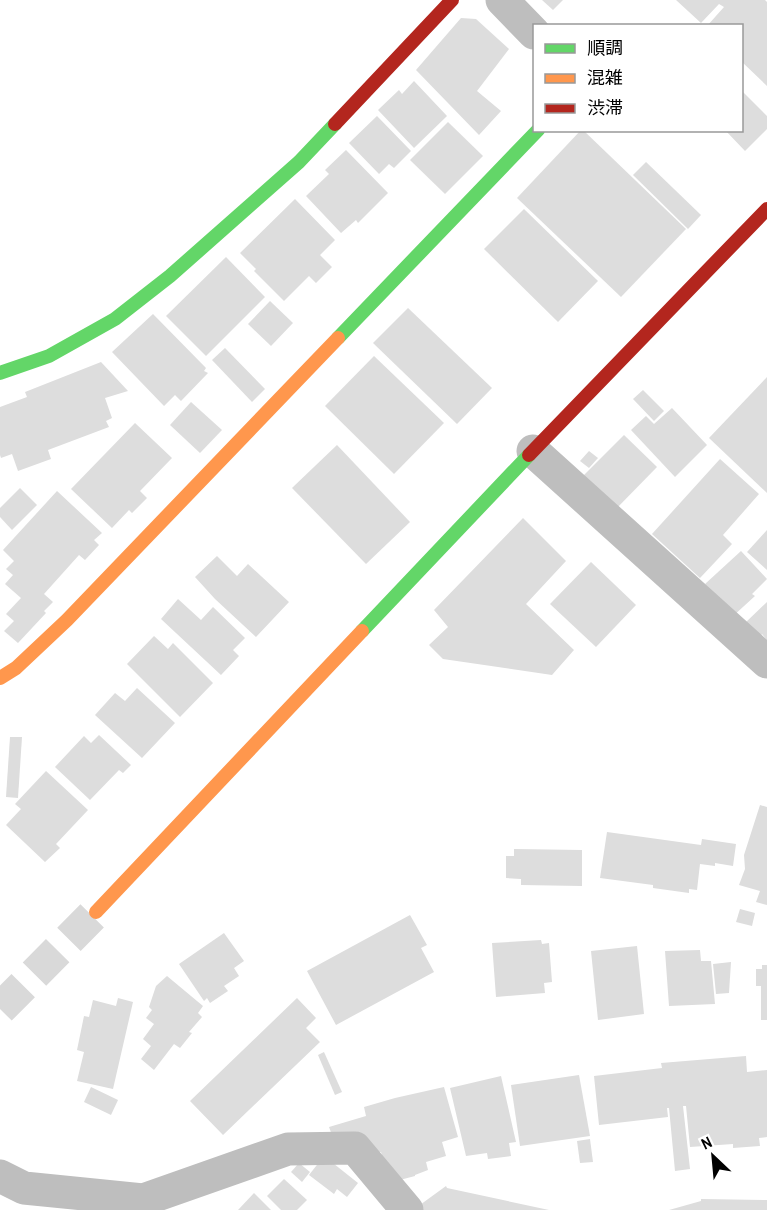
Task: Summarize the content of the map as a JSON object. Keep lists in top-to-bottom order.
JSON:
{
  "legend": ["順調", "混雑", "渋滞"],
  "north": "top left"
}
